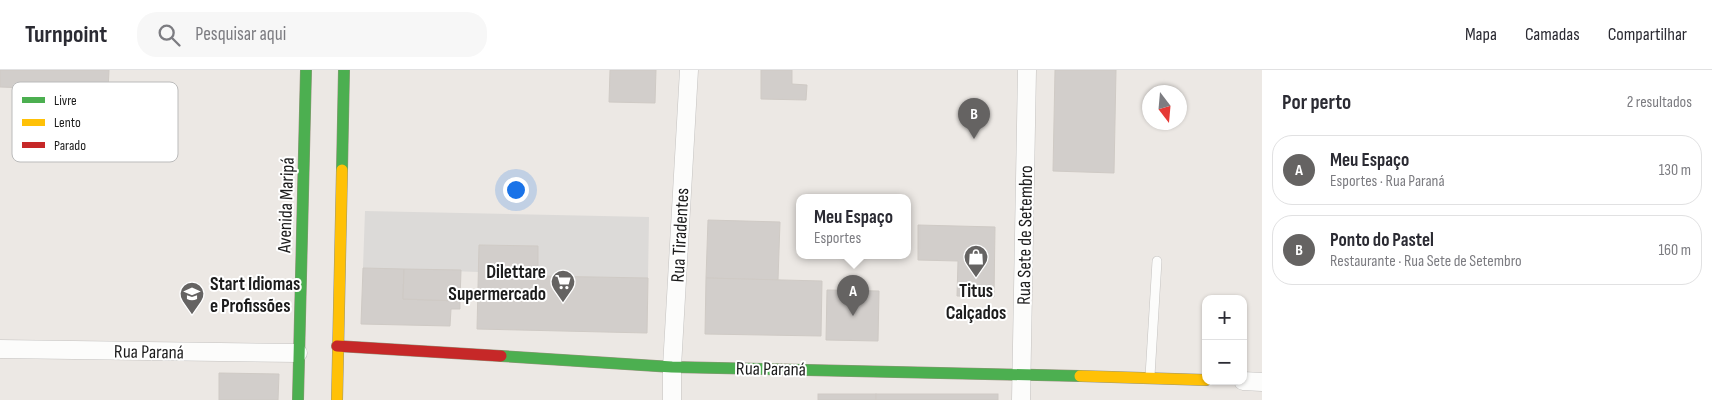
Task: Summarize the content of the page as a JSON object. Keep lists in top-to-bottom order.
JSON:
{
  "streets": {
    "street": [
      "Avenida Maripá",
      "Rua Tiradentes",
      "Rua Sete de Setembro",
      "Rua Paraná"
    ]
  },
  "crossings": [
    ["Avenida Maripá", "Rua Paraná"],
    ["Rua Tiradentes", "Rua Paraná"],
    ["Rua Sete de Setembro", "Rua Paraná"]
  ],
  "places": {
    "shop": ["Titus Calçados"],
    "supermarket": ["Dilettare Supermercado"],
    "school or university": ["Start Idiomas e Profissões"]
  },
  "legend": ["Livre", "Lento", "Parado"],
  "north": "bottom",
  "page": {
    "header": "Turnpoint",
    "search": "Pesquisar aqui",
    "nav": ["Mapa", "Camadas", "Compartilhar"],
    "heading": ["Por perto", "2 resultados"],
    "pins": ["B", "A"],
    "list": [
      {
        "mark": "A",
        "name": "Meu Espaço",
        "note": "Esportes · Rua Paraná",
        "value": "130 m"
      },
      {
        "mark": "B",
        "name": "Ponto do Pastel",
        "note": "Restaurante · Rua Sete de Setembro",
        "value": "160 m"
      }
    ],
    "popup": ["Meu Espaço", "Esportes"],
    "map_buttons": ["+", "−"]
  }
}
